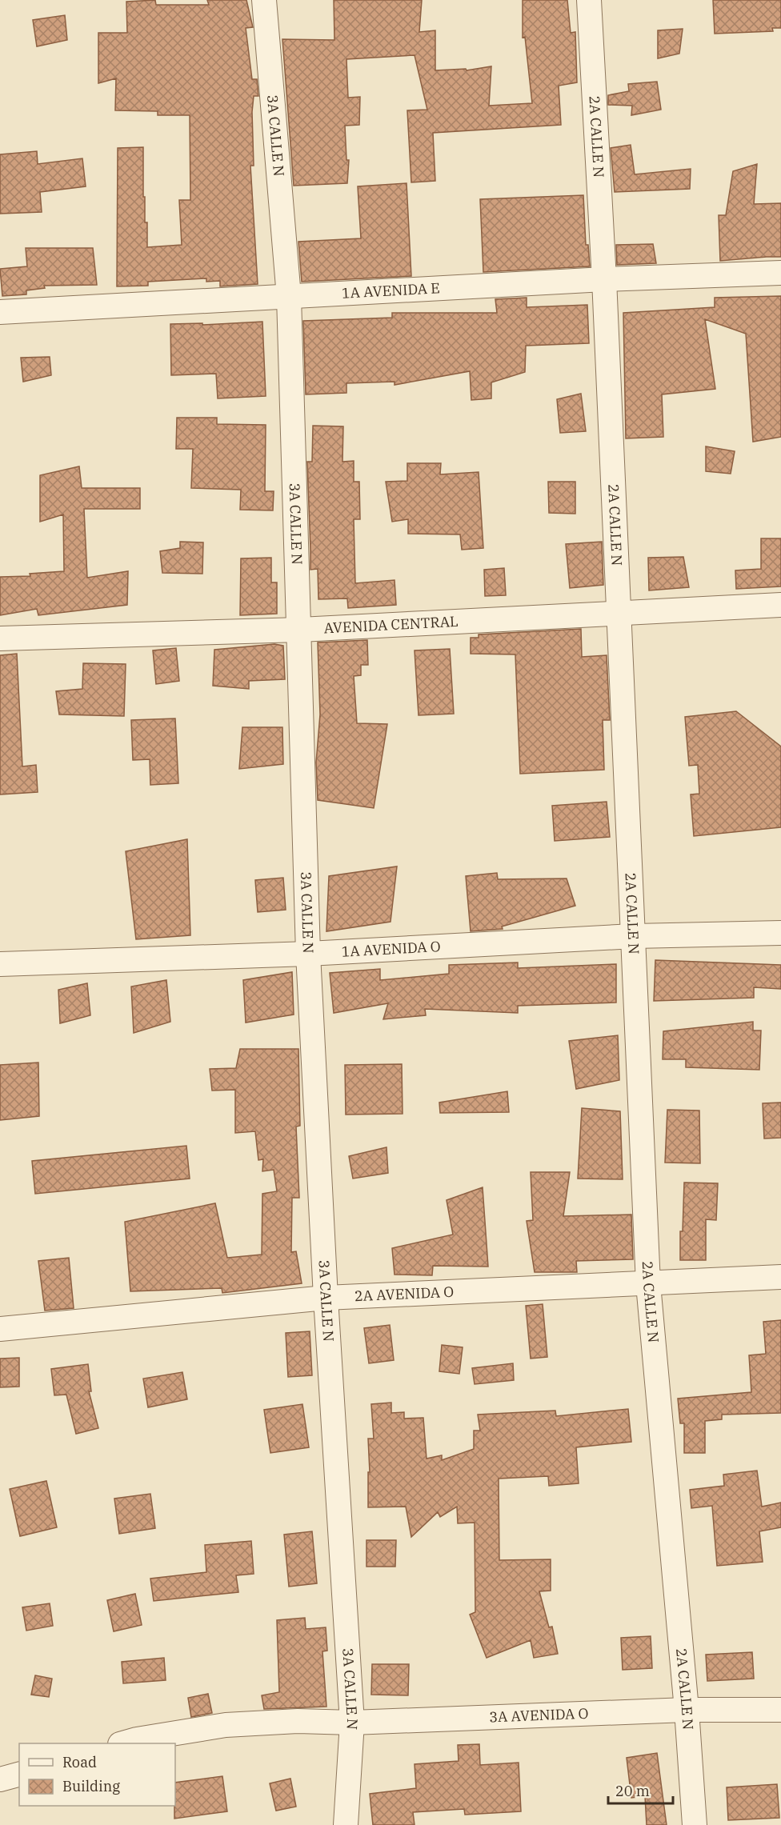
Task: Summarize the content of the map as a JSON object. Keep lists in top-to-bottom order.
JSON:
{
  "streets": {
    "street": [
      "3A CALLE N",
      "2A CALLE N",
      "1A AVENIDA E",
      "AVENIDA CENTRAL",
      "1A AVENIDA O",
      "2A AVENIDA O",
      "3A AVENIDA O"
    ]
  },
  "crossings": [
    ["3A CALLE N", "1A AVENIDA E"],
    ["3A CALLE N", "AVENIDA CENTRAL"],
    ["3A CALLE N", "1A AVENIDA O"],
    ["3A CALLE N", "2A AVENIDA O"],
    ["3A CALLE N", "3A AVENIDA O"],
    ["2A CALLE N", "1A AVENIDA E"],
    ["2A CALLE N", "AVENIDA CENTRAL"],
    ["2A CALLE N", "1A AVENIDA O"],
    ["2A CALLE N", "2A AVENIDA O"],
    ["2A CALLE N", "3A AVENIDA O"]
  ],
  "legend": ["Road", "Building"],
  "scale_bar": "20 m"
}
